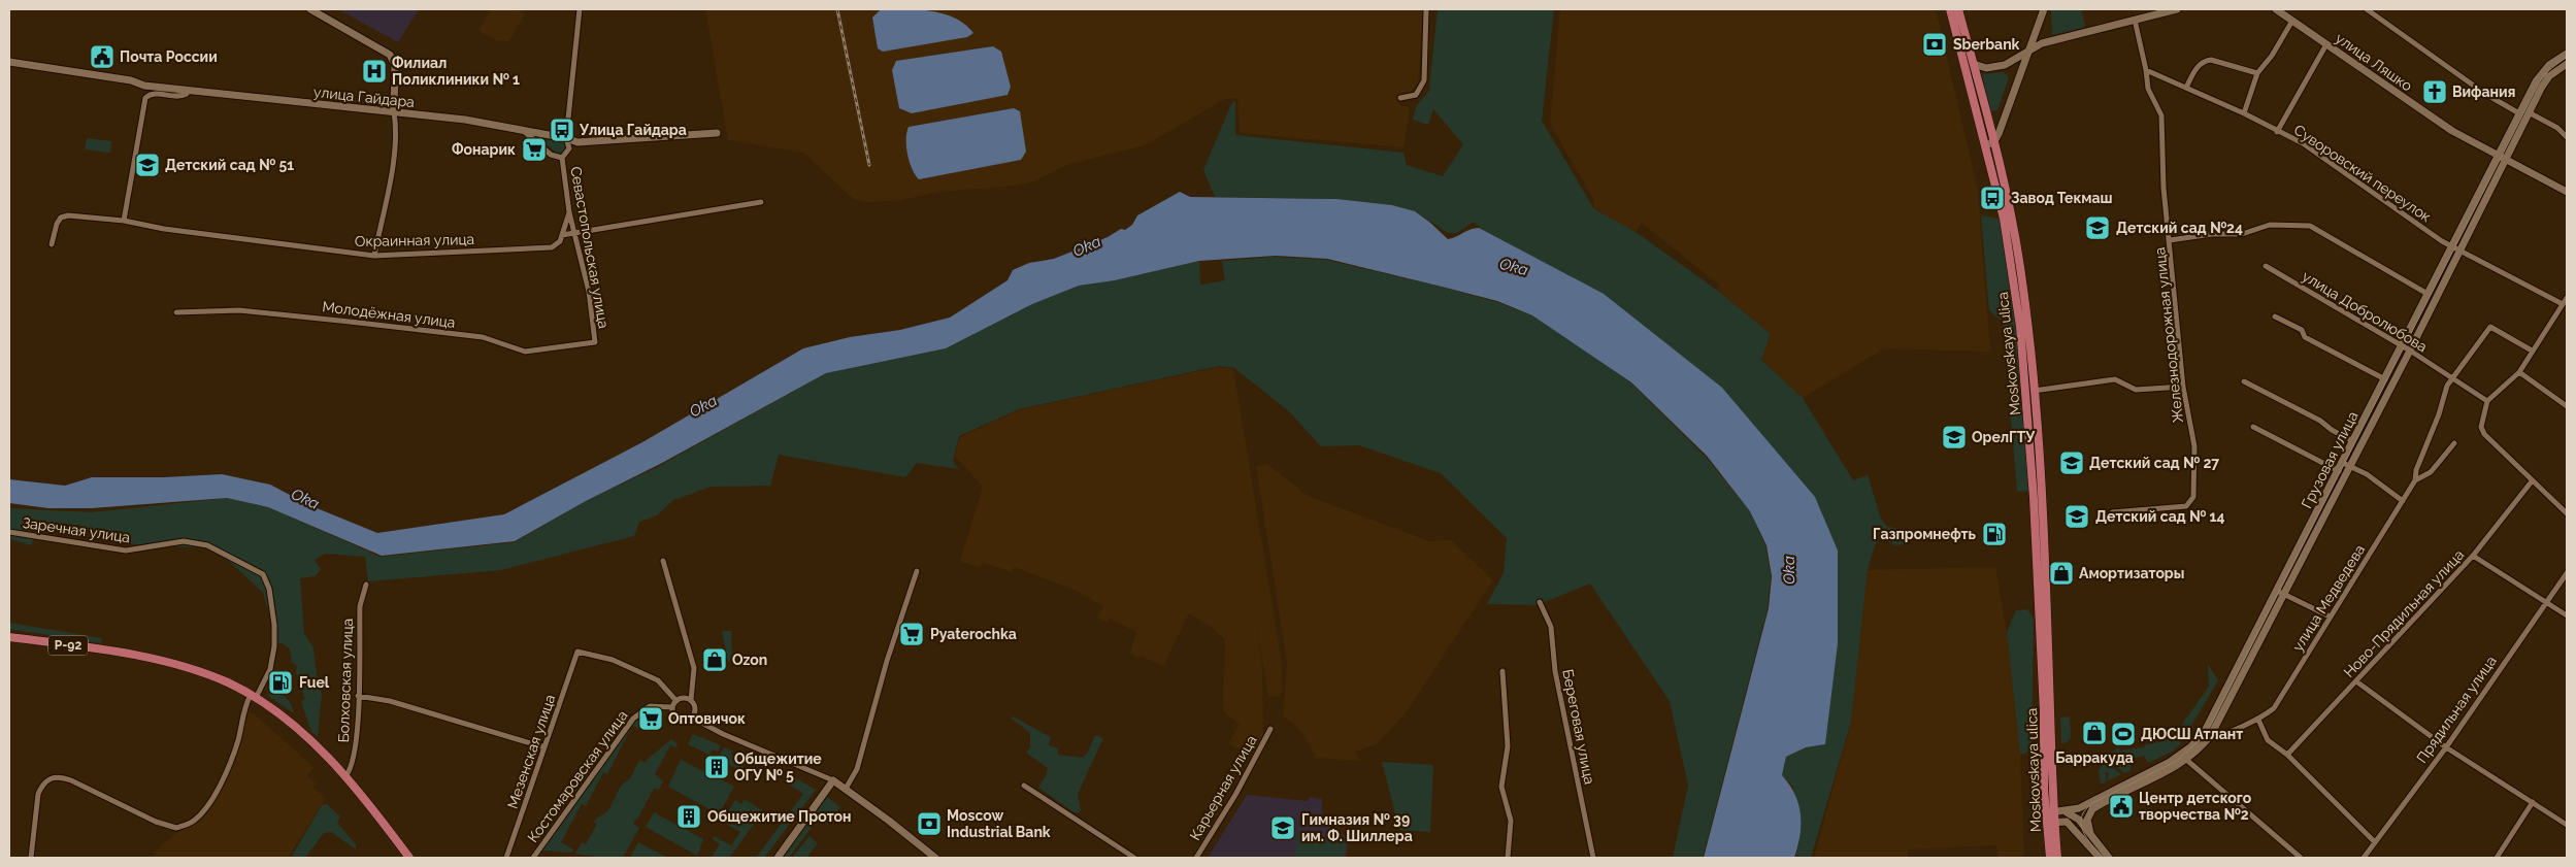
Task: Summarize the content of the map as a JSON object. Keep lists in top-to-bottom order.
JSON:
{
  "streets": {
    "main road": ["Moskovskaya ulica", "Р-92"],
    "street": [
      "улица Ляшко",
      "улица Гайдара",
      "Суворовский переулок",
      "Окраинная улица",
      "Севастопольская улица",
      "улица Добролюбова",
      "Молодёжная улица",
      "Железнодорожная улица",
      "Грузовая улица",
      "Заречная улица",
      "улица Медведева",
      "Ново-Прядильная улица",
      "Болховская улица",
      "Прядильная улица",
      "Береговая улица",
      "Мезенская улица",
      "Костомаровская улица",
      "Карьерная улица"
    ]
  },
  "crossings": [
    ["улица Ляшко", "Грузовая улица"],
    ["Суворовский переулок", "Железнодорожная улица"],
    ["Суворовский переулок", "Грузовая улица"],
    ["Окраинная улица", "Севастопольская улица"],
    ["Севастопольская улица", "Молодёжная улица"],
    ["улица Добролюбова", "Грузовая улица"],
    ["Moskovskaya ulica", "Грузовая улица"],
    ["Грузовая улица", "улица Медведева"],
    ["Заречная улица", "Р-92"],
    ["Р-92", "Болховская улица"],
    ["Мезенская улица", "Костомаровская улица"]
  ],
  "water": ["Oka"],
  "places": {
    "bank": ["Sberbank", "Moscow Industrial Bank"],
    "public building": ["Почта России", "Центр детского творчества №2"],
    "hospital": ["Филиал Поликлиники № 1"],
    "church": ["Вифания"],
    "bus stop": ["Улица Гайдара", "Завод Текмаш"],
    "supermarket": ["Фонарик", "Pyaterochka", "Оптовичок"],
    "school or university": [
      "Детский сад № 51",
      "Детский сад №24",
      "ОрелГТУ",
      "Детский сад № 27",
      "Детский сад № 14",
      "Гимназия № 39 им. Ф. Шиллера"
    ],
    "fuel station": ["Газпромнефть", "Fuel"],
    "shop": ["Амортизаторы", "Ozon", "Барракуда"],
    "sports": ["ДЮСШ Атлант"],
    "building": ["Общежитие ОГУ № 5", "Общежитие Протон"]
  }
}
